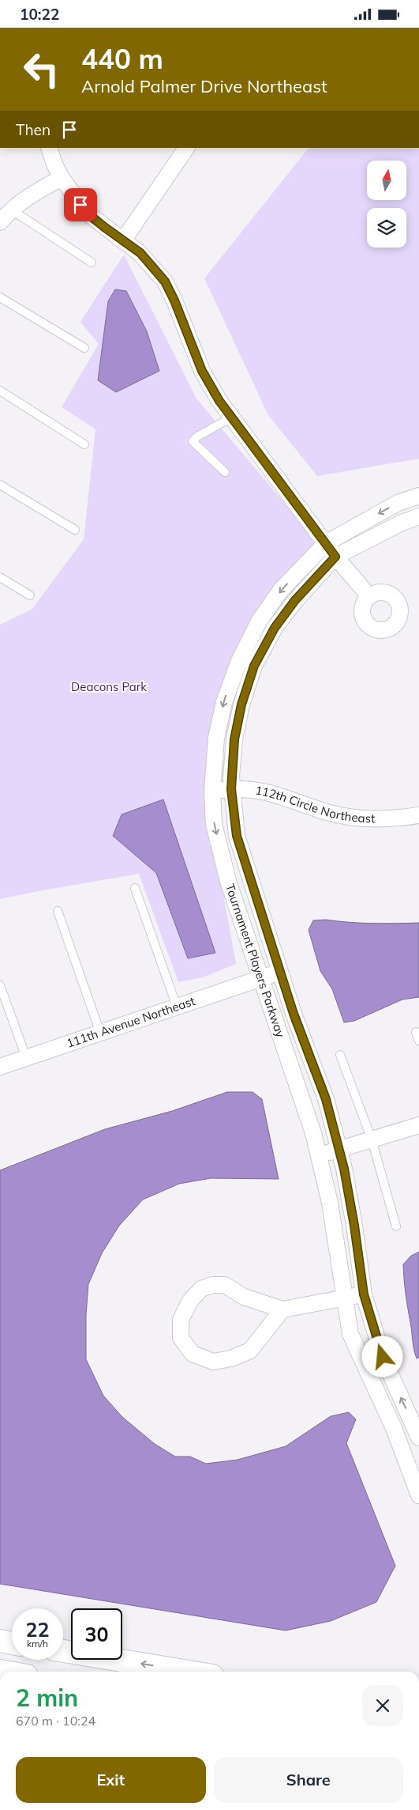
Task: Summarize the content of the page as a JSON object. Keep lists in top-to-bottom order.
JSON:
{
  "streets": {
    "street": ["112th Circle Northeast", "Tournament Players Parkway", "111th Avenue Northeast"]
  },
  "crossings": [
    ["112th Circle Northeast", "Tournament Players Parkway"],
    ["Tournament Players Parkway", "111th Avenue Northeast"]
  ],
  "parks": ["Deacons Park"],
  "north": "top",
  "page": {
    "status": "10:22",
    "turn": ["440 m", "Arnold Palmer Drive Northeast"],
    "then": "Then",
    "speed": "22 km/h",
    "limit": "30",
    "heading": ["2 min", "670 m · 10:24"],
    "buttons": ["Exit", "Share"]
  }
}
